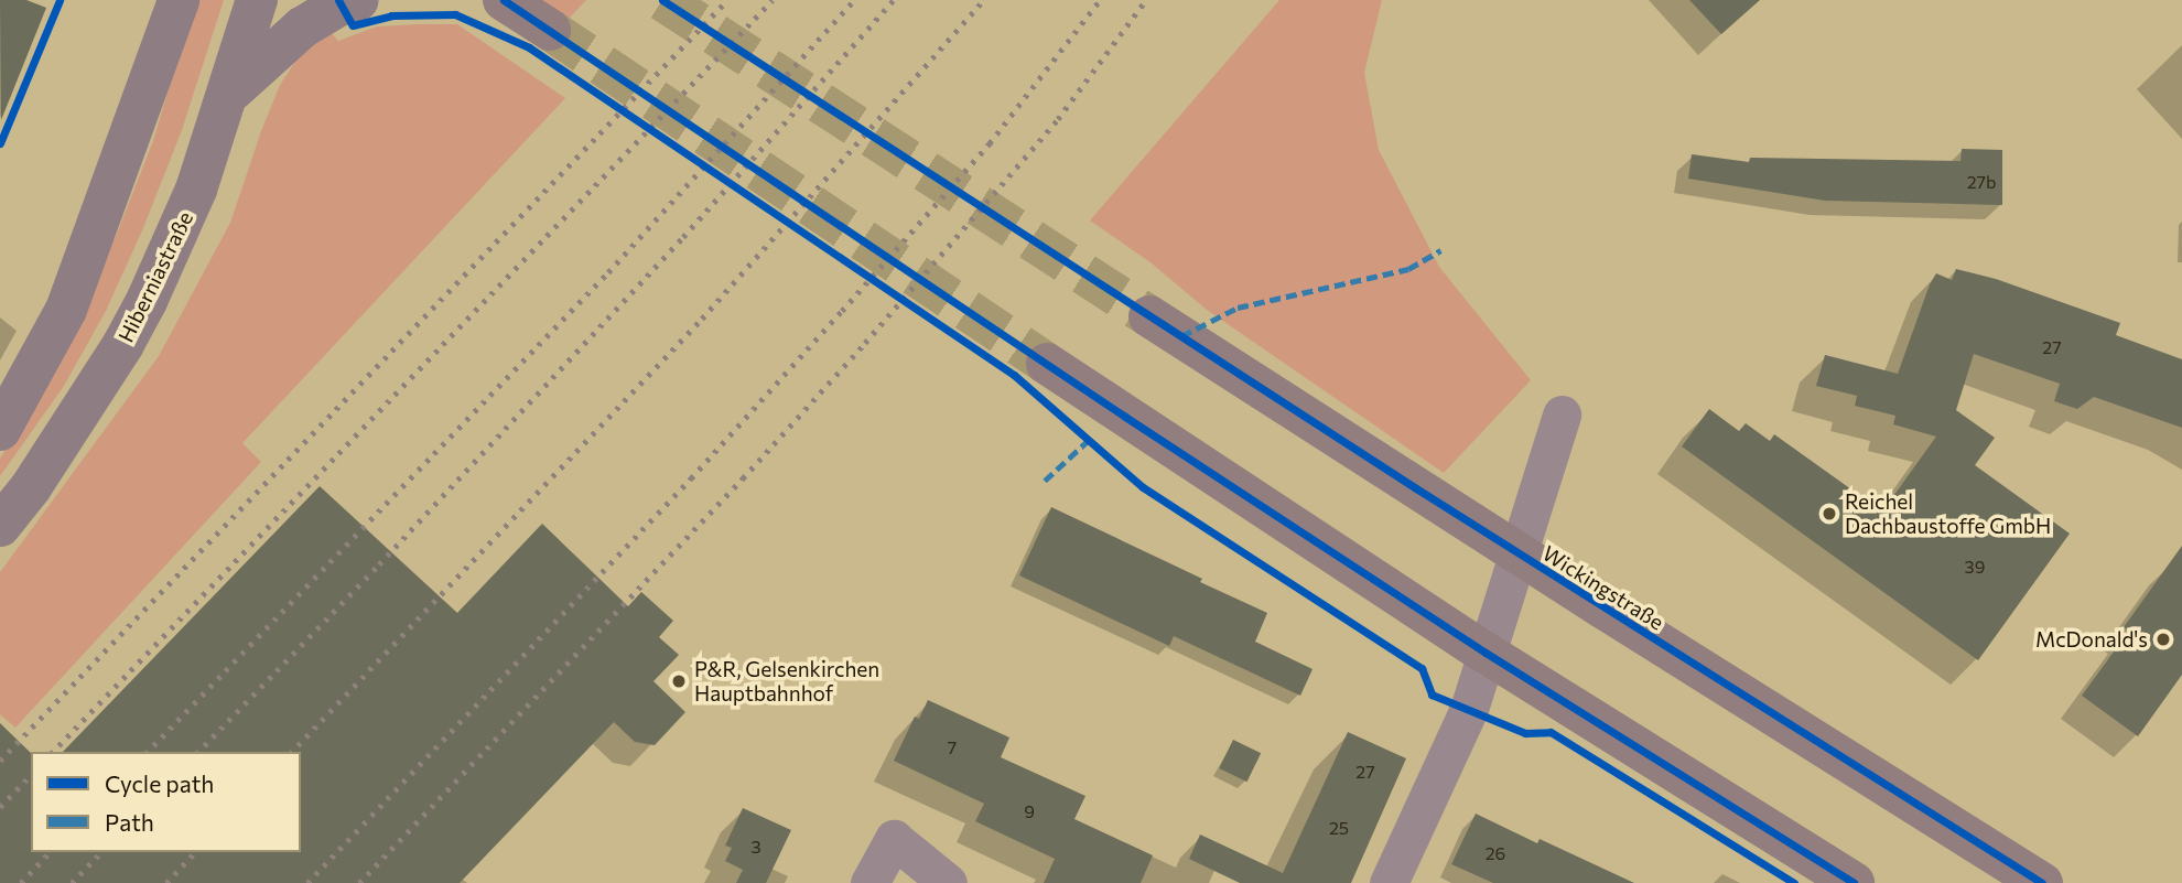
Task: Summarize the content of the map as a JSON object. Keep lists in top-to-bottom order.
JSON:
{
  "streets": {
    "main road": ["Hiberniastraße", "Wickingstraße"]
  },
  "places": ["Reichel Dachbaustoffe GmbH", "McDonald's", "P&R, Gelsenkirchen Hauptbahnhof"],
  "house_numbers": [
    "27b",
    "27",
    "39",
    "7",
    "27",
    "9",
    "25",
    "3",
    "26"
  ],
  "legend": ["Cycle path", "Path"]
}
